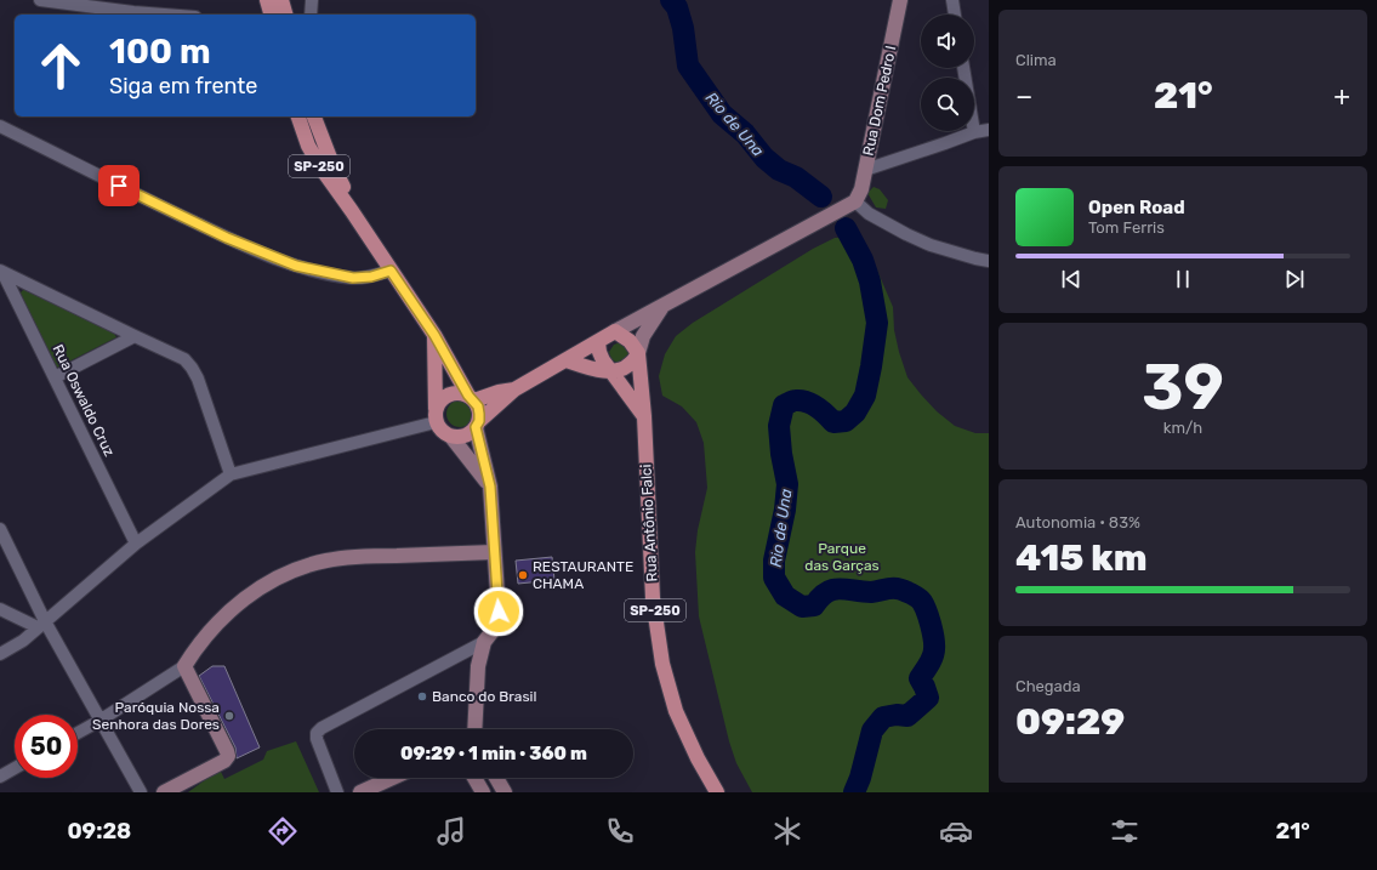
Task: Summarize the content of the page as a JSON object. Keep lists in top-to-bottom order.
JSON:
{
  "streets": {
    "main road": ["Rua Dom Pedro I", "SP-250", "Rua Antônio Falci"],
    "street": ["Rua Oswaldo Cruz"]
  },
  "water": ["Rio de Una"],
  "parks": ["Parque das Garças"],
  "places": ["RESTAURANTE CHAMA", "Banco do Brasil", "Paróquia Nossa Senhora das Dores"],
  "page": {
    "tile": [
      "Clima",
      ["39", "km/h"],
      ["Autonomia · 83%", "415 km"],
      ["Chegada", "09:29"]
    ],
    "turn": ["100 m", "Siga em frente"],
    "heat": ["−", "21°", "+"],
    "song": ["Open Road", "Tom Ferris"],
    "limit": "50",
    "trip": "09:29 · 1 min · 360 m",
    "tabs": ["09:28", "21°"]
  }
}
